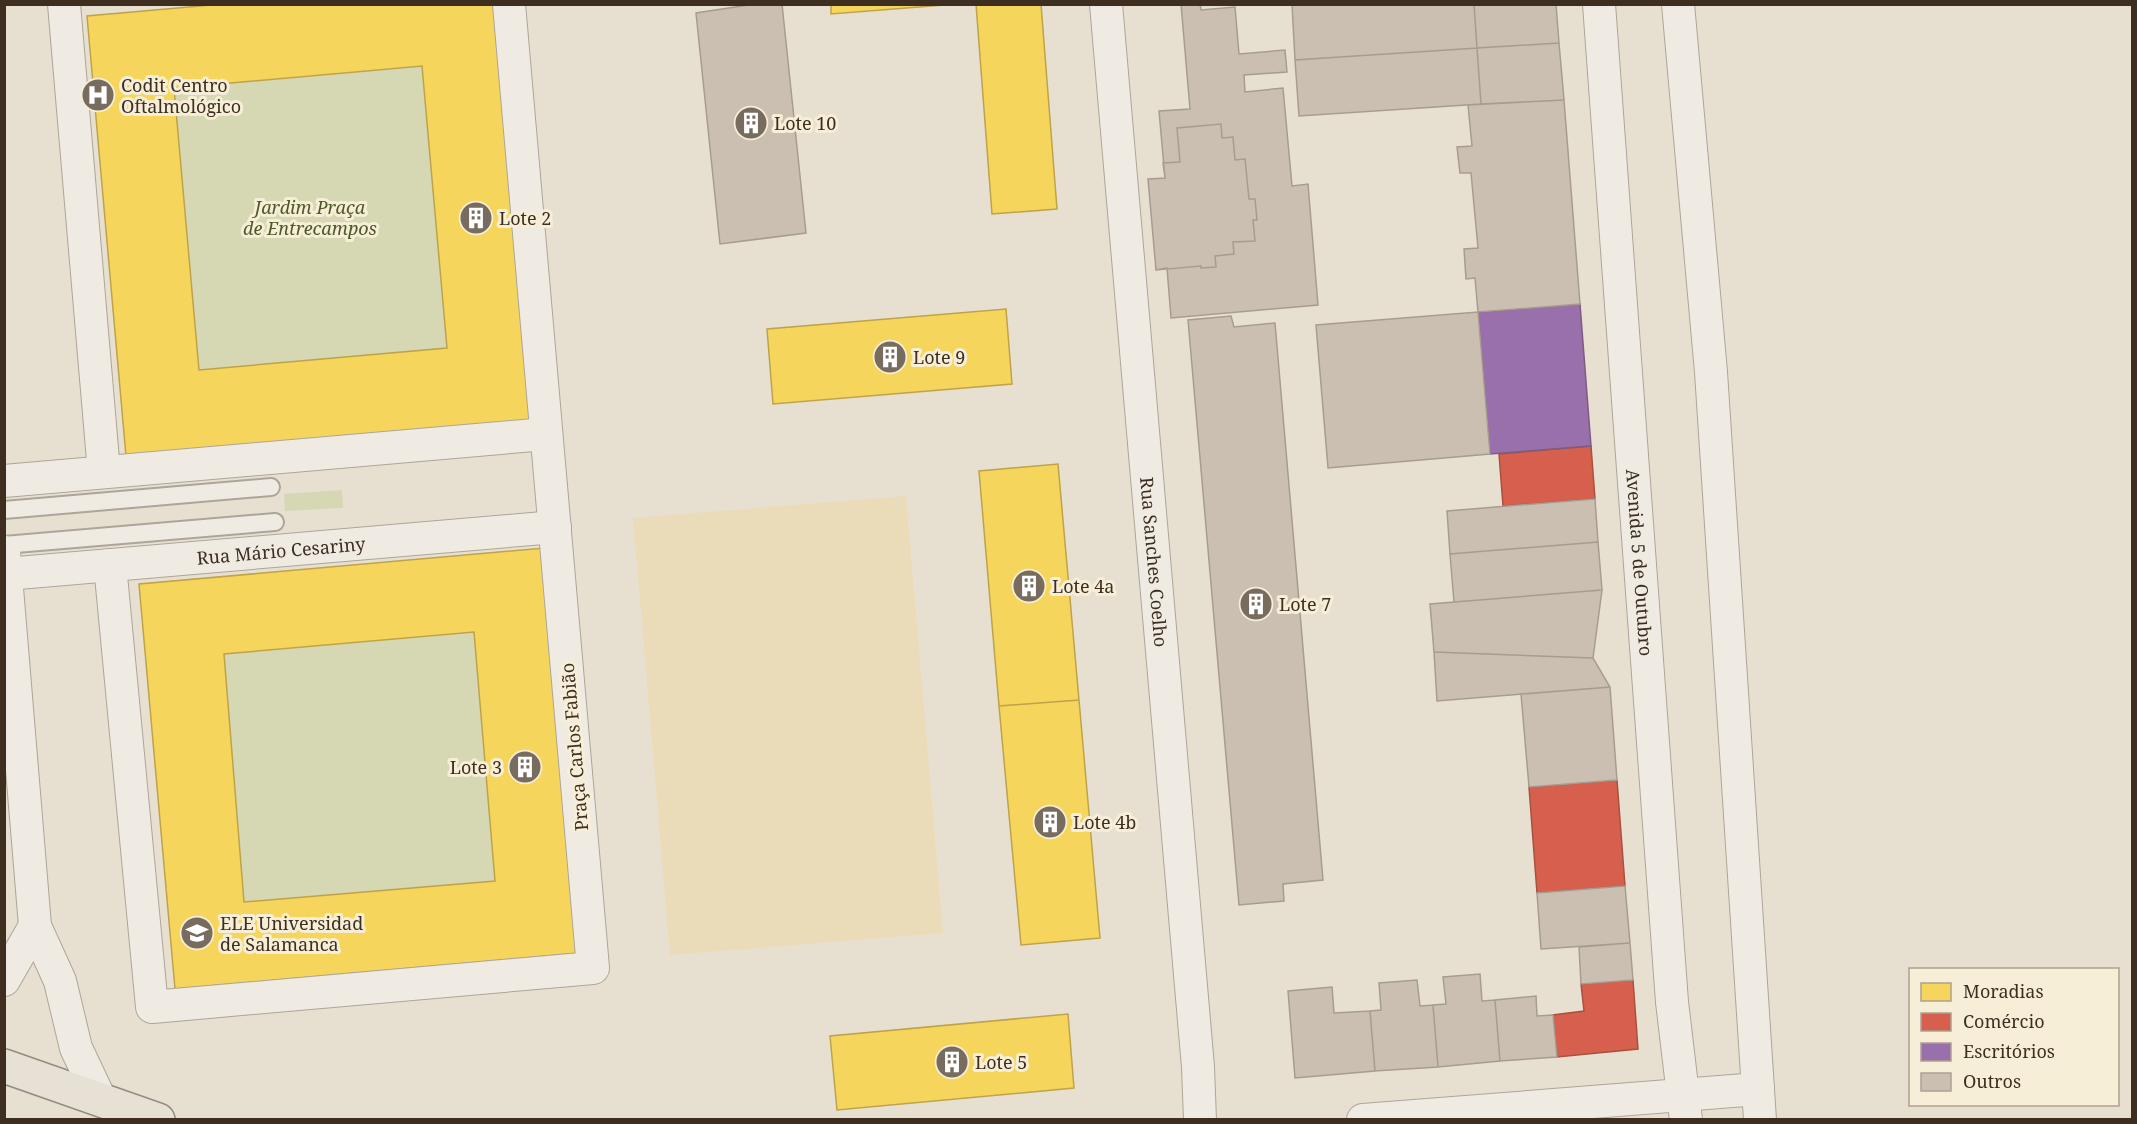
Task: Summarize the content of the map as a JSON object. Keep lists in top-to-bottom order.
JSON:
{
  "streets": {
    "street": [
      "Rua Mário Cesariny",
      "Rua Sanches Coelho",
      "Avenida 5 de Outubro",
      "Praça Carlos Fabião"
    ]
  },
  "crossings": [
    ["Rua Mário Cesariny", "Praça Carlos Fabião"]
  ],
  "parks": ["Jardim Praça de Entrecampos"],
  "places": {
    "hospital": ["Codit Centro Oftalmológico"],
    "building": [
      "Lote 10",
      "Lote 2",
      "Lote 9",
      "Lote 4a",
      "Lote 7",
      "Lote 3",
      "Lote 4b",
      "Lote 5"
    ],
    "school or university": ["ELE Universidad de Salamanca"]
  },
  "legend": [
    "Moradias",
    "Comércio",
    "Escritórios",
    "Outros"
  ]
}
